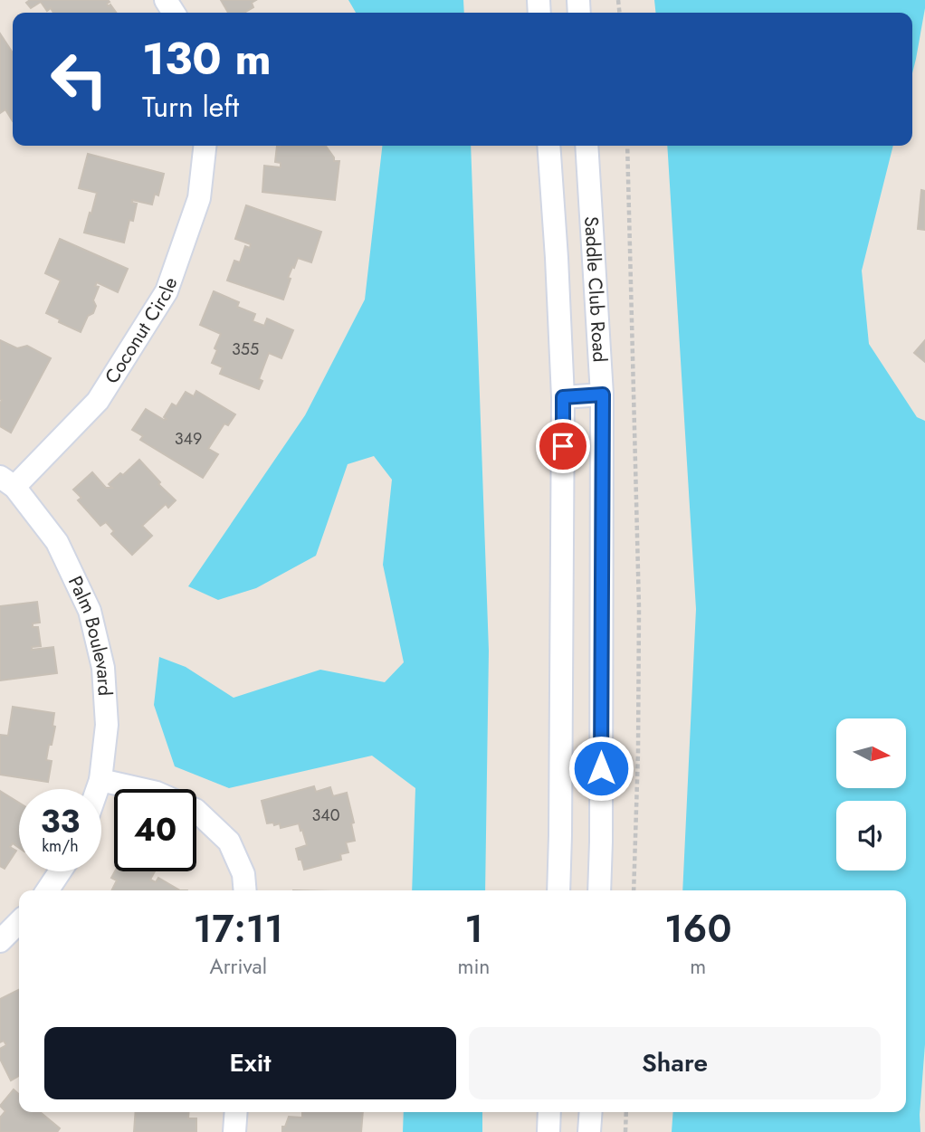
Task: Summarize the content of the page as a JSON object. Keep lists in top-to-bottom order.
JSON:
{
  "streets": {
    "street": ["Saddle Club Road", "Coconut Circle", "Palm Boulevard"]
  },
  "crossings": [
    ["Coconut Circle", "Palm Boulevard"]
  ],
  "house_numbers": ["355", "349", "340"],
  "north": "right",
  "page": {
    "turn": ["130 m", "Turn left"],
    "speed": "33 km/h",
    "limit": "40",
    "eta": [
      "17:11",
      "Arrival",
      "1",
      "min",
      "160",
      "m"
    ],
    "buttons": ["Exit", "Share"]
  }
}
